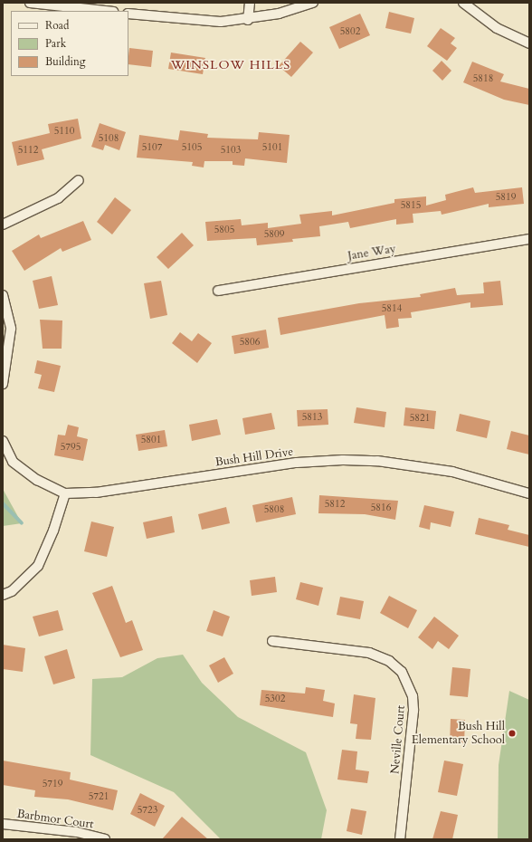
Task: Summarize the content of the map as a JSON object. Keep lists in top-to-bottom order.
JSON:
{
  "streets": {
    "street": [
      "Jane Way",
      "Bush Hill Drive",
      "Neville Court",
      "Barbmor Court"
    ]
  },
  "districts": ["WINSLOW HILLS"],
  "places": ["Bush Hill Elementary School"],
  "house_numbers": [
    "5802",
    "5818",
    "5110",
    "5108",
    "5107",
    "5105",
    "5101",
    "5112",
    "5103",
    "5819",
    "5815",
    "5805",
    "5809",
    "5814",
    "5806",
    "5813",
    "5821",
    "5801",
    "5795",
    "5812",
    "5816",
    "5808",
    "5302",
    "5719",
    "5721",
    "5723"
  ],
  "legend": ["Road", "Park", "Building"]
}
